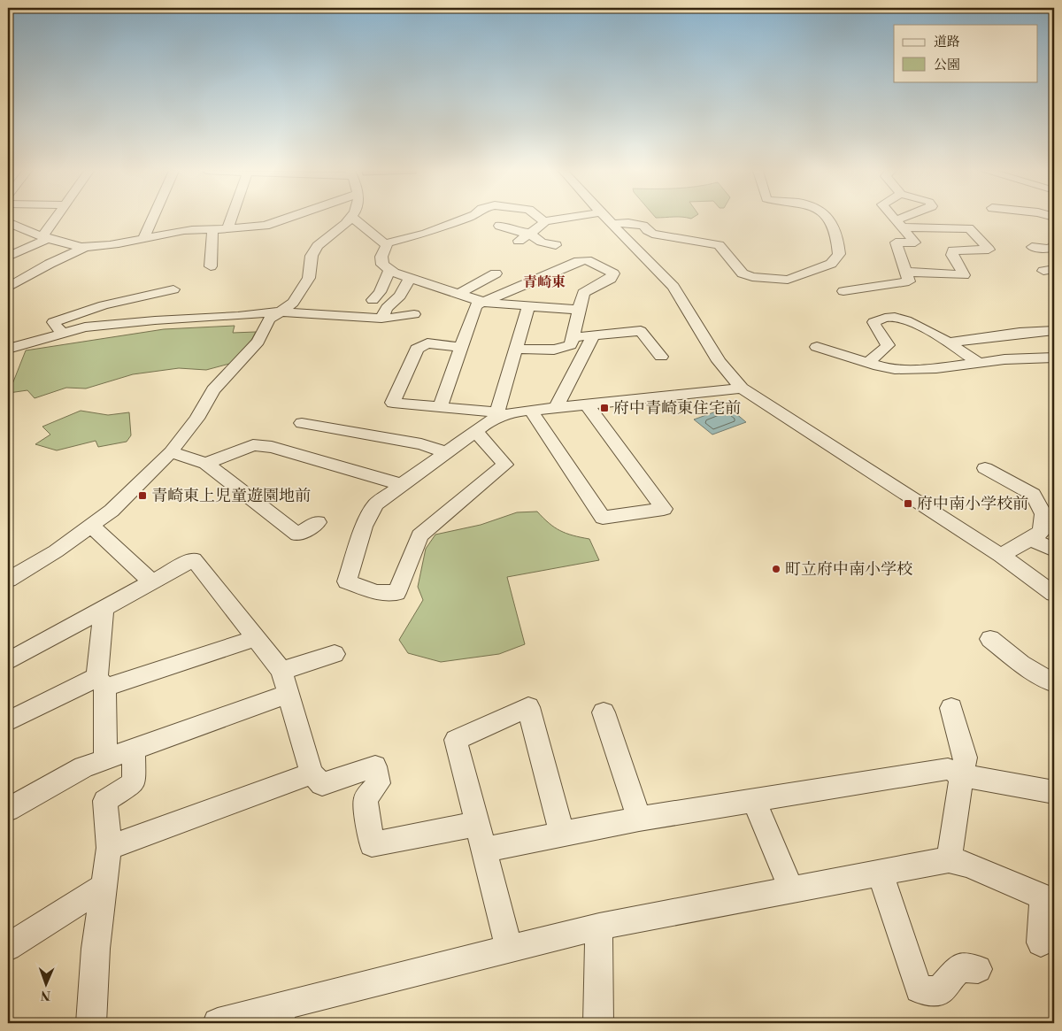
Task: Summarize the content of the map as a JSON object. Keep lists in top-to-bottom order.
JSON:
{
  "districts": ["青崎東"],
  "places": {
    "transit": ["府中青崎東住宅前", "青崎東上児童遊園地前", "府中南小学校前"],
    "other": ["町立府中南小学校"]
  },
  "legend": ["道路", "公園"],
  "north": "bottom"
}
